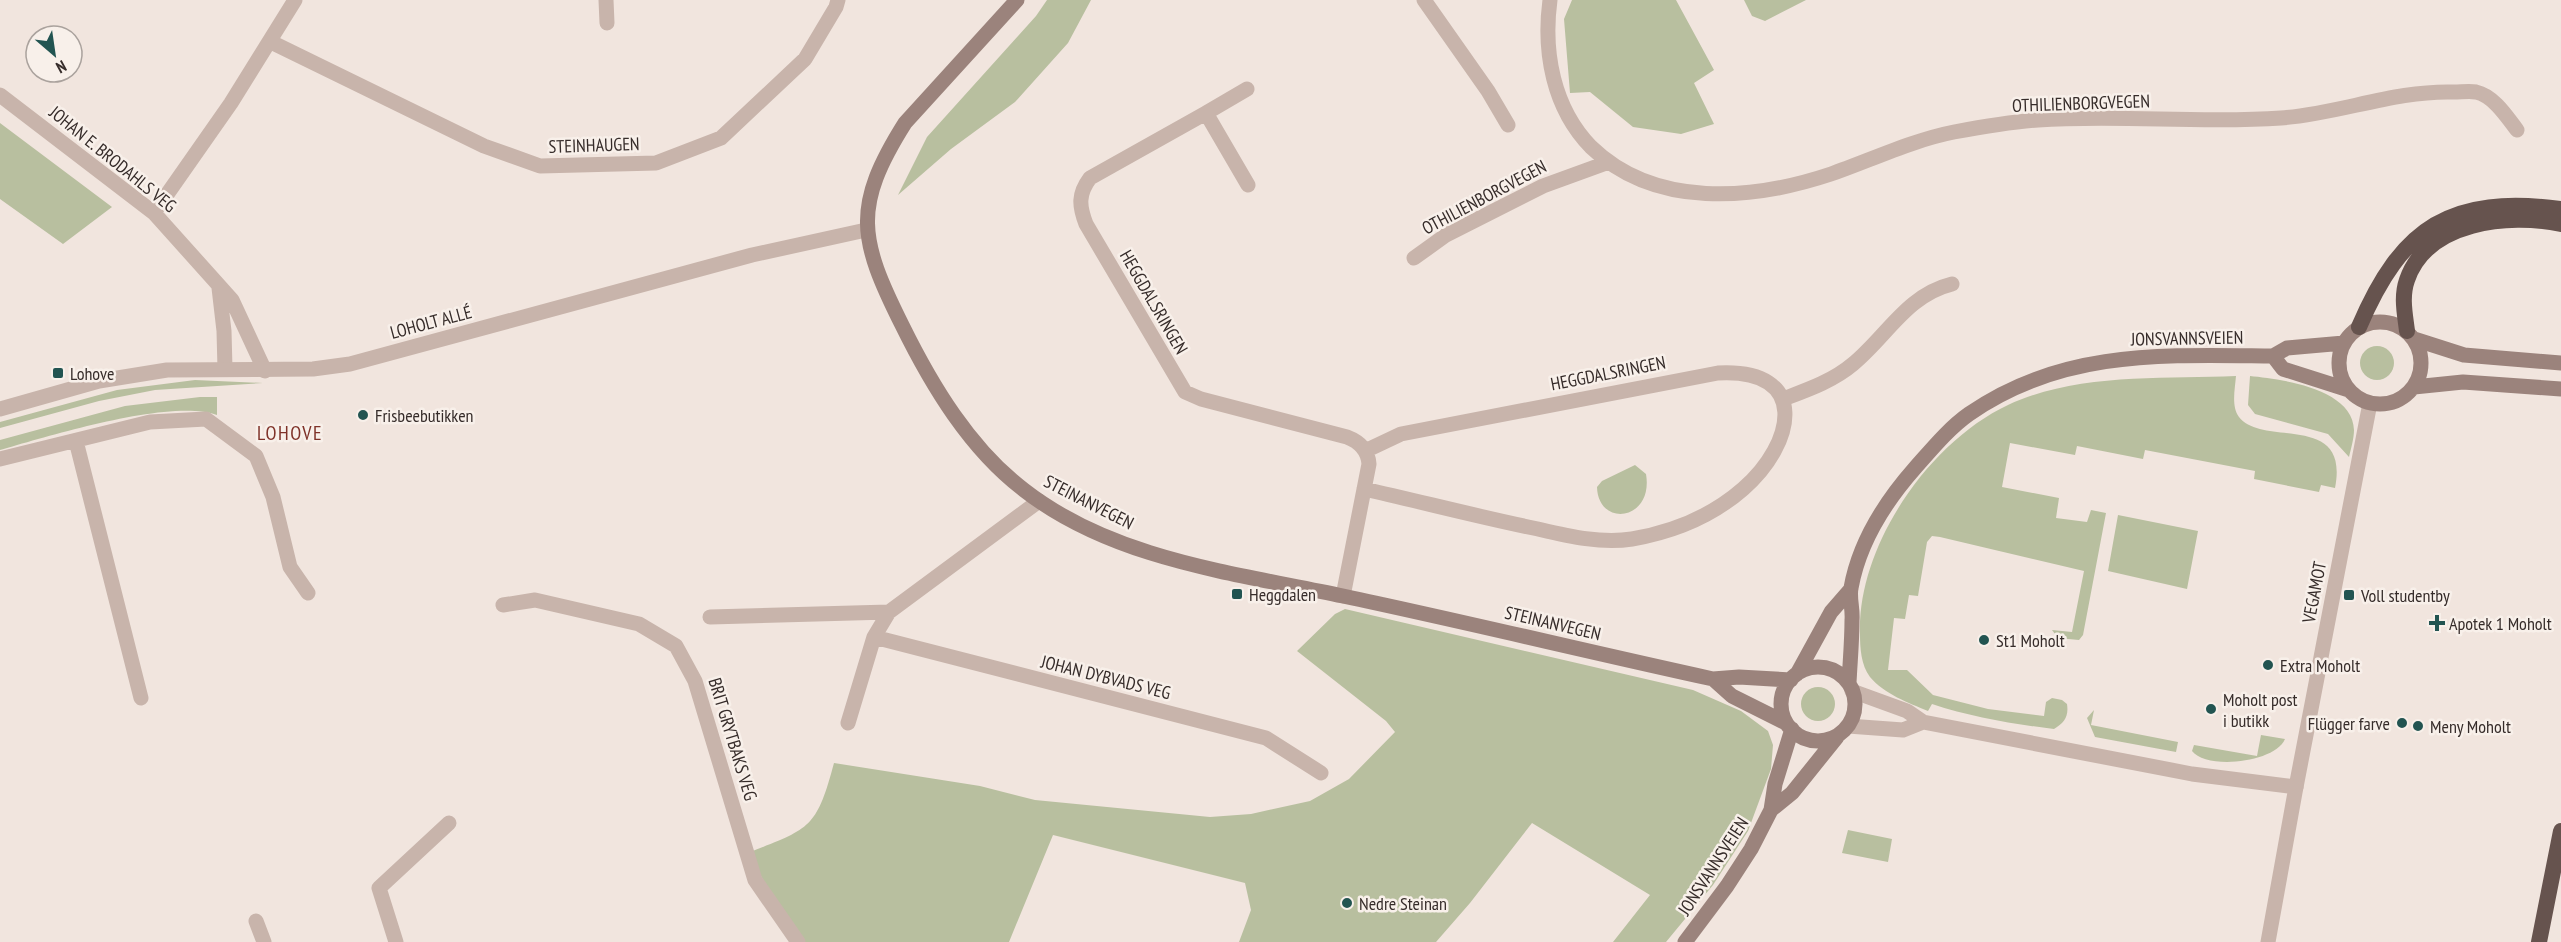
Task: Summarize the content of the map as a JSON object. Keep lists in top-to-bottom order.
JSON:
{
  "streets": {
    "main road": ["JONSVANNSVEIEN", "STEINANVEGEN"],
    "street": [
      "OTHILIENBORGVEGEN",
      "STEINHAUGEN",
      "JOHAN E. BRODAHLS VEG",
      "HEGGDALSRINGEN",
      "LOHOLT ALLÉ",
      "VEGAMOT",
      "JOHAN DYBVADS VEG",
      "BRIT GRYTBAKS VEG"
    ]
  },
  "crossings": [
    ["JOHAN E. BRODAHLS VEG", "LOHOLT ALLÉ"],
    ["LOHOLT ALLÉ", "STEINANVEGEN"],
    ["JONSVANNSVEIEN", "STEINANVEGEN"],
    ["JONSVANNSVEIEN", "VEGAMOT"]
  ],
  "districts": ["LOHOVE"],
  "places": {
    "transit": ["Lohove", "Heggdalen", "Voll studentby"],
    "other": [
      "Frisbeebutikken",
      "St1 Moholt",
      "Extra Moholt",
      "Moholt post i butikk",
      "Flügger farve",
      "Meny Moholt",
      "Nedre Steinan"
    ],
    "health": ["Apotek 1 Moholt"]
  },
  "north": "bottom right"
}
